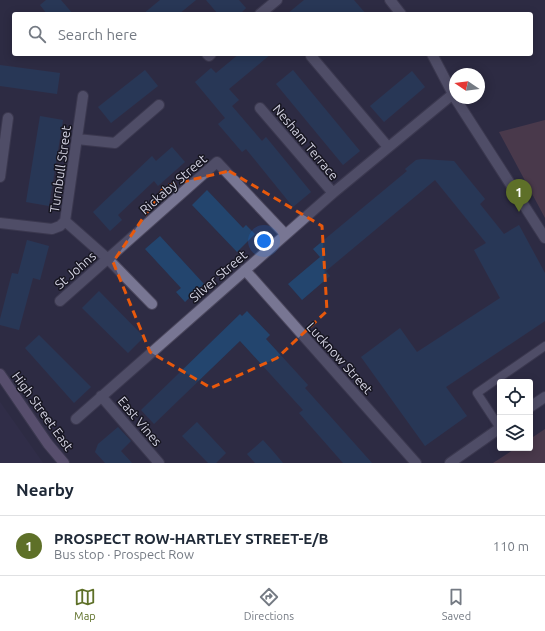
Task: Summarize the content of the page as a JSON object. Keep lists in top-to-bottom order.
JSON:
{
  "streets": {
    "main road": ["High Street East"],
    "street": [
      "Nesham Terrace",
      "Turnbull Street",
      "Rickaby Street",
      "St Johns",
      "Silver Street",
      "Lucknow Street",
      "East Vines"
    ]
  },
  "crossings": [
    ["Nesham Terrace", "Silver Street"],
    ["Turnbull Street", "Rickaby Street"],
    ["Turnbull Street", "St Johns"],
    ["Rickaby Street", "St Johns"],
    ["Rickaby Street", "Silver Street"],
    ["Silver Street", "Lucknow Street"],
    ["Silver Street", "East Vines"]
  ],
  "north": "left",
  "page": {
    "search": "Search here",
    "pins": "1",
    "heading": "Nearby",
    "list": [
      {
        "mark": "1",
        "name": "PROSPECT ROW-HARTLEY STREET-E/B",
        "note": "Bus stop · Prospect Row",
        "value": "110 m"
      }
    ],
    "nav": ["Map", "Directions", "Saved"]
  }
}
